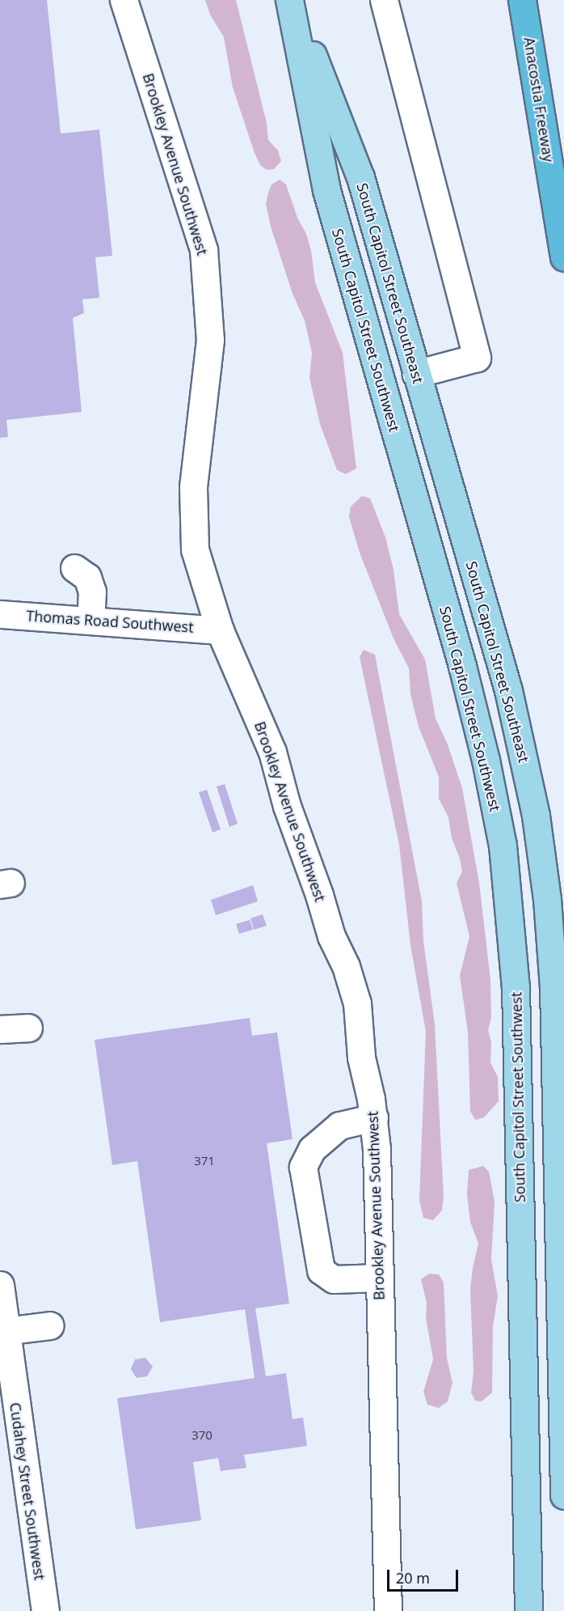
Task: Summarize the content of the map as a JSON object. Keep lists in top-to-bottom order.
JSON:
{
  "streets": {
    "highway": ["Anacostia Freeway"],
    "main road": ["South Capitol Street Southeast", "South Capitol Street Southwest"],
    "street": ["Brookley Avenue Southwest", "Thomas Road Southwest", "Cudahey Street Southwest"]
  },
  "crossings": [
    ["Brookley Avenue Southwest", "Thomas Road Southwest"],
    ["South Capitol Street Southeast", "South Capitol Street Southwest"]
  ],
  "house_numbers": ["371", "370"],
  "scale_bar": "20 m"
}
